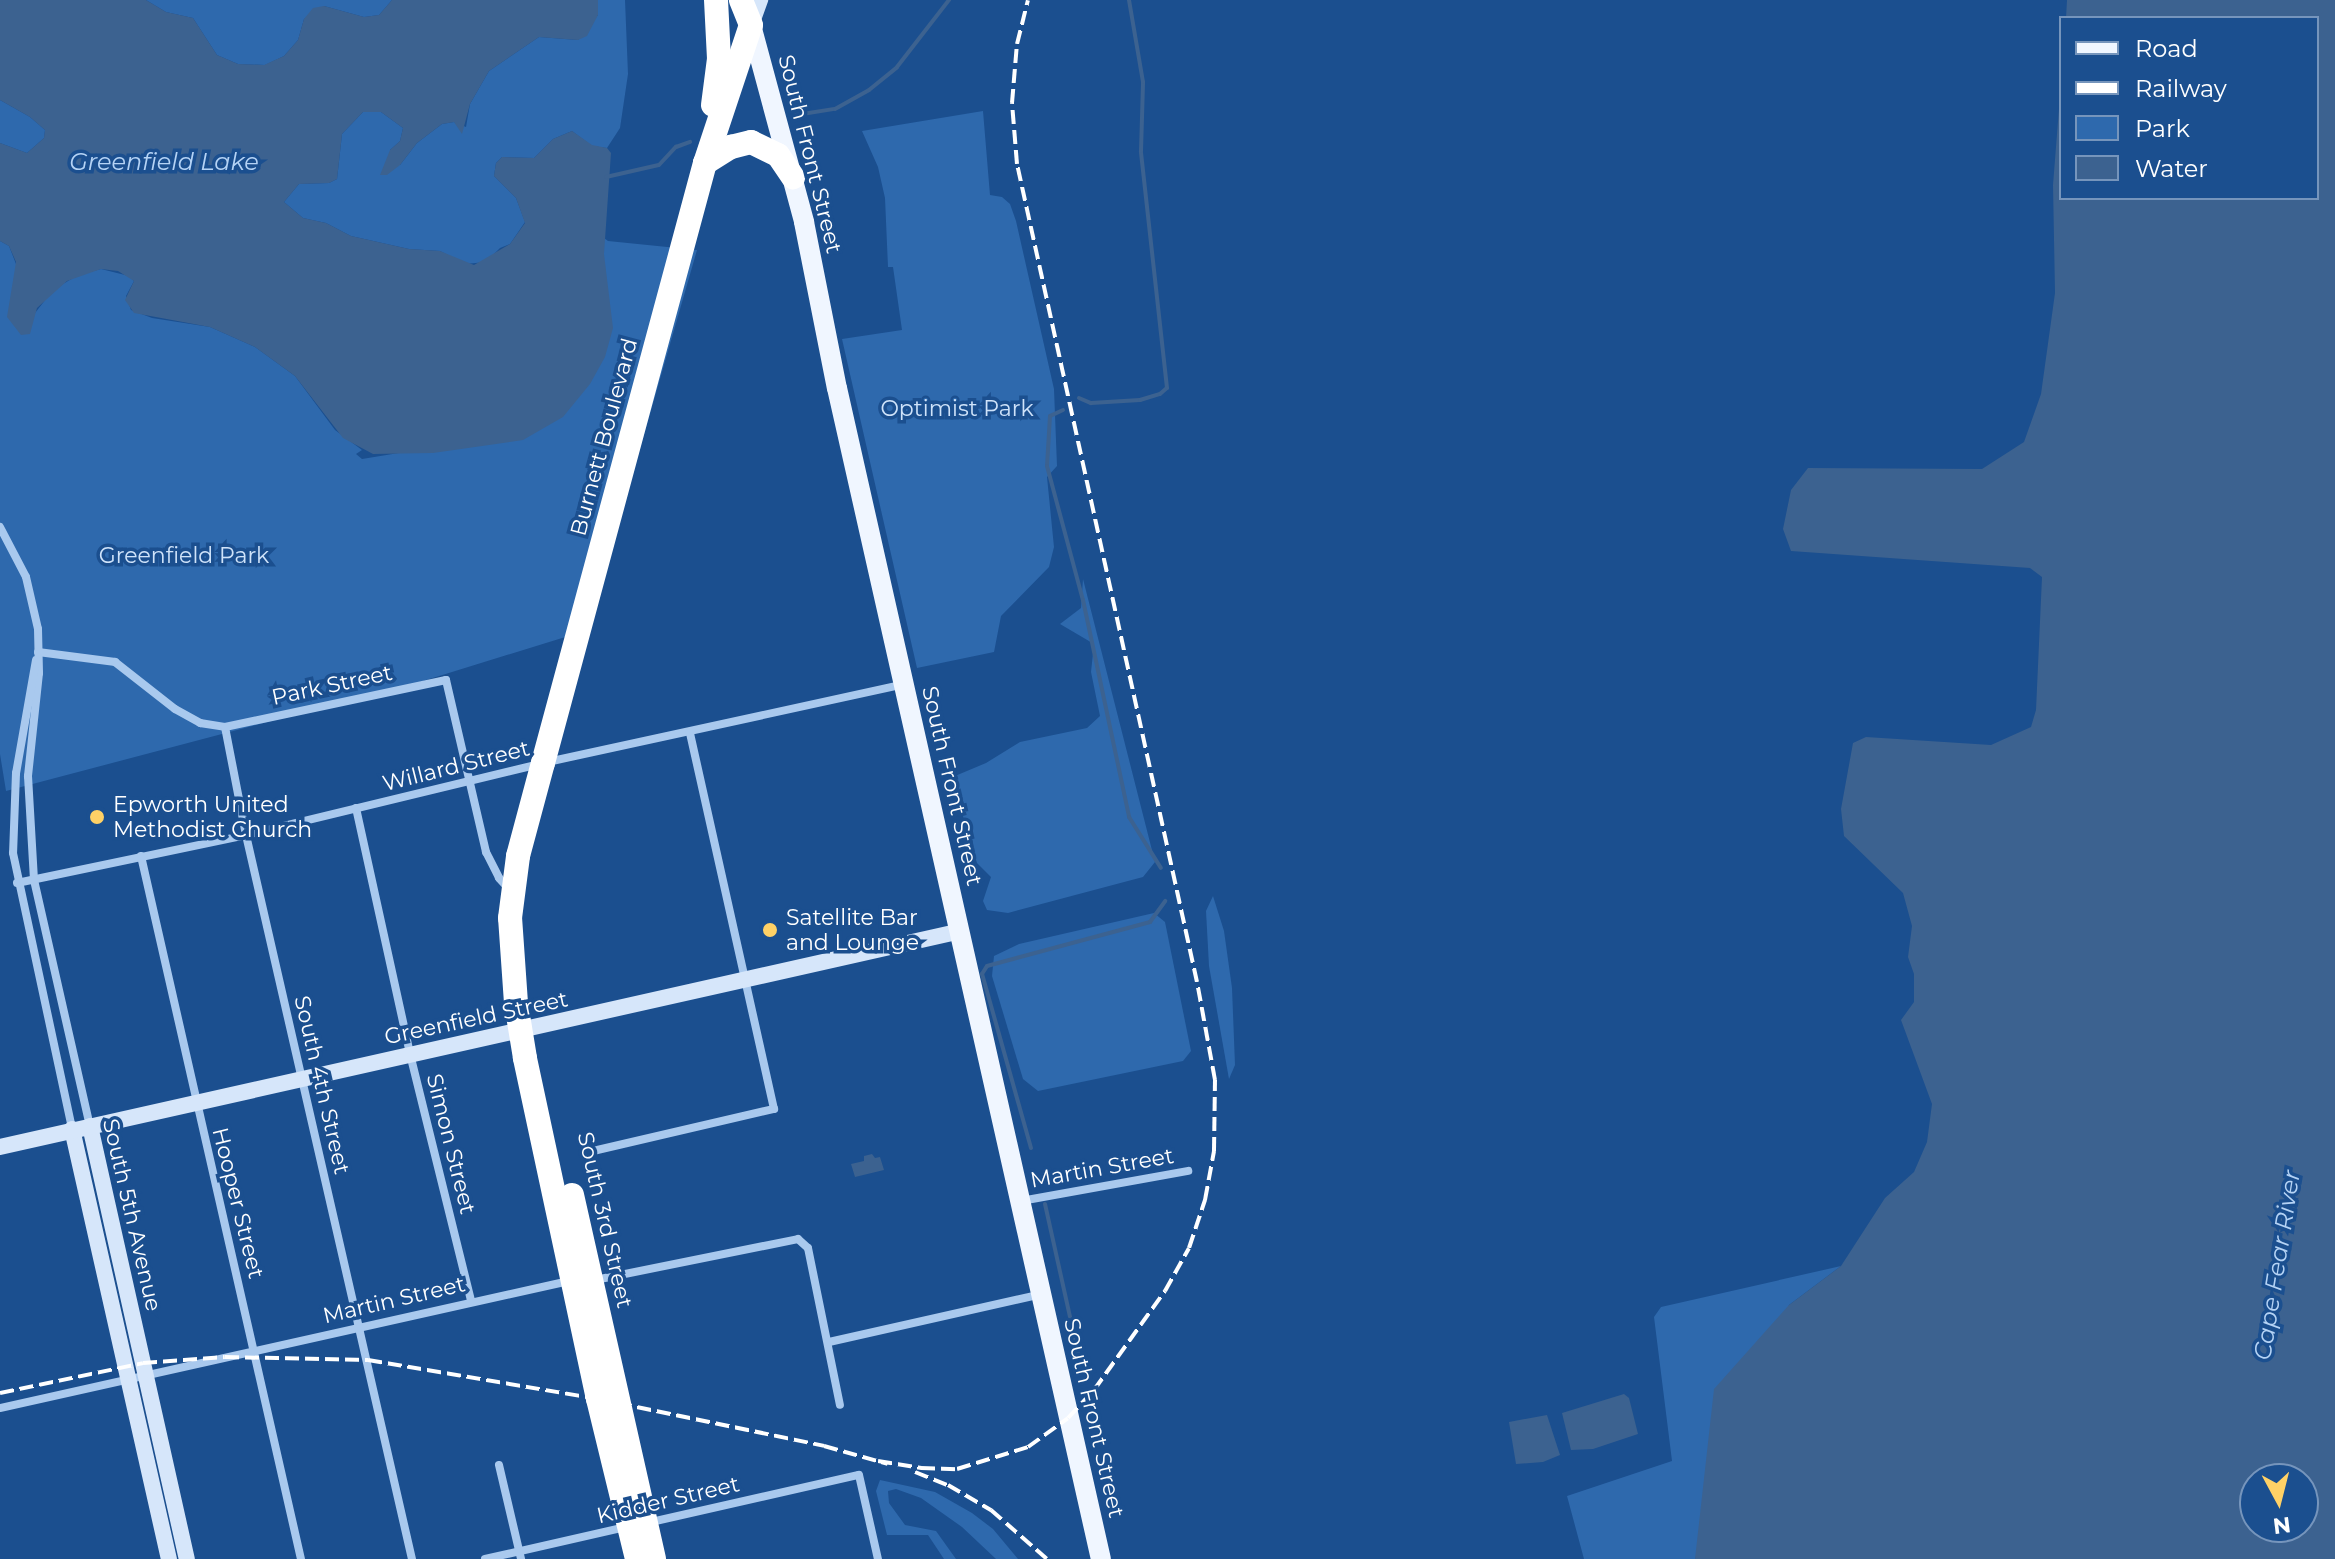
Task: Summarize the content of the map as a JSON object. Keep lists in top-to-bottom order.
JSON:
{
  "streets": {
    "highway": ["Burnett Boulevard", "South 3rd Street"],
    "main road": ["South Front Street"],
    "street": [
      "Park Street",
      "Willard Street",
      "Greenfield Street",
      "South 4th Street",
      "Simon Street",
      "Martin Street",
      "Hooper Street",
      "South 5th Avenue",
      "Kidder Street"
    ]
  },
  "crossings": [
    ["South Front Street", "Burnett Boulevard"],
    ["South Front Street", "Willard Street"],
    ["South Front Street", "Greenfield Street"],
    ["South Front Street", "Martin Street"],
    ["Burnett Boulevard", "Willard Street"],
    ["Burnett Boulevard", "South 3rd Street"],
    ["Park Street", "Willard Street"],
    ["Park Street", "South 4th Street"],
    ["Willard Street", "South 4th Street"],
    ["Willard Street", "Simon Street"],
    ["Willard Street", "Hooper Street"],
    ["Willard Street", "South 5th Avenue"],
    ["Greenfield Street", "South 4th Street"],
    ["Greenfield Street", "Simon Street"],
    ["Greenfield Street", "Hooper Street"],
    ["Greenfield Street", "South 5th Avenue"],
    ["Greenfield Street", "South 3rd Street"],
    ["South 4th Street", "Martin Street"],
    ["Simon Street", "Martin Street"],
    ["Martin Street", "Hooper Street"],
    ["Martin Street", "South 5th Avenue"],
    ["Martin Street", "South 3rd Street"],
    ["South 3rd Street", "Kidder Street"]
  ],
  "water": ["Greenfield Lake", "Cape Fear River"],
  "parks": ["Optimist Park", "Greenfield Park"],
  "places": ["Epworth United Methodist Church", "Satellite Bar and Lounge"],
  "legend": [
    "Road",
    "Railway",
    "Park",
    "Water"
  ],
  "north": "bottom"
}
